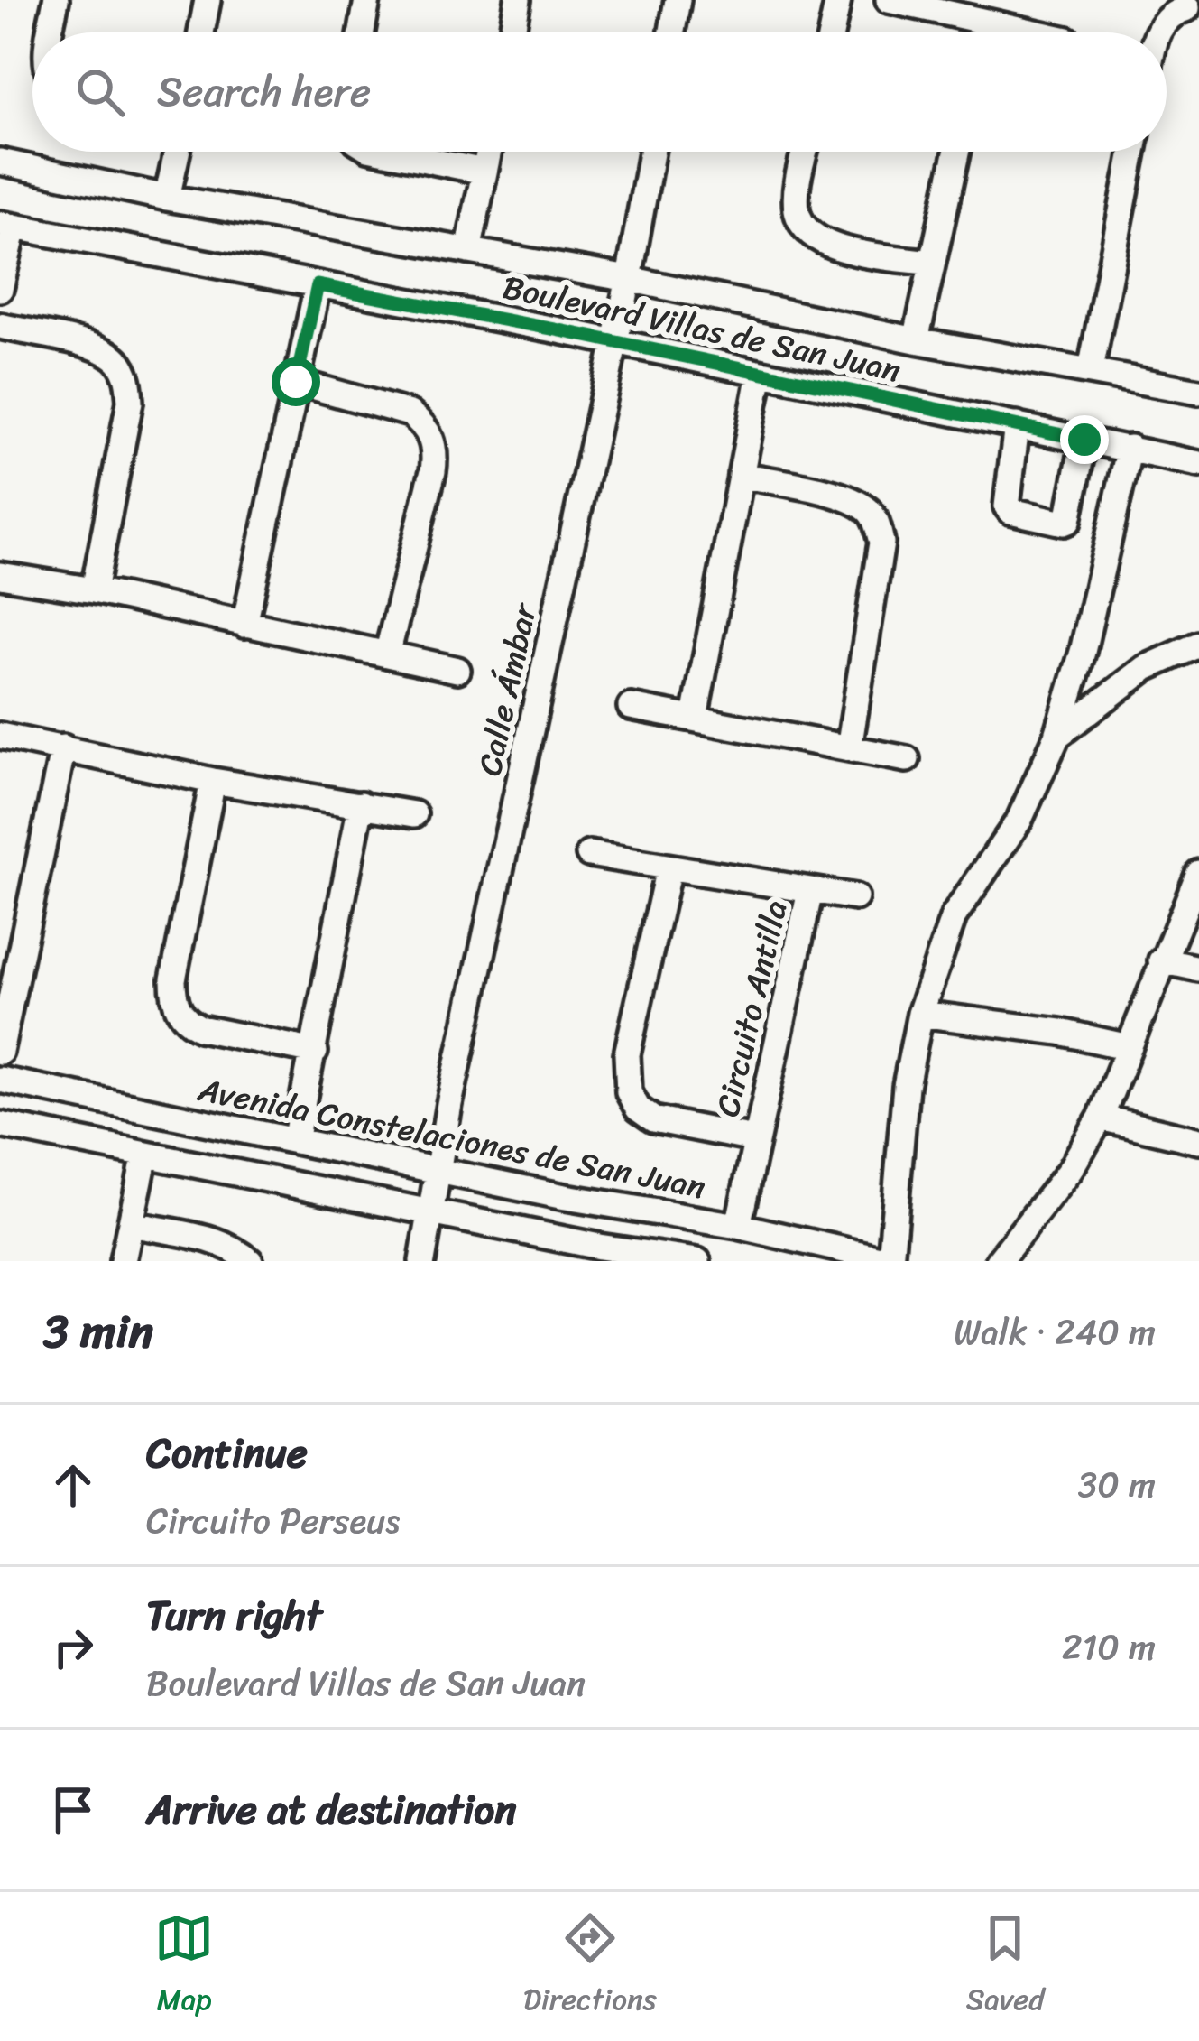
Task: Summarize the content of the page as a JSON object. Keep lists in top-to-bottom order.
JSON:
{
  "streets": {
    "street": [
      "Boulevard Villas de San Juan",
      "Calle Ámbar",
      "Circuito Antilla",
      "Avenida Constelaciones de San Juan"
    ]
  },
  "crossings": [
    ["Boulevard Villas de San Juan", "Calle Ámbar"],
    ["Calle Ámbar", "Avenida Constelaciones de San Juan"],
    ["Circuito Antilla", "Avenida Constelaciones de San Juan"]
  ],
  "page": {
    "search": "Search here",
    "heading": ["3 min", "Walk · 240 m"],
    "list": [
      ["Continue", "Circuito Perseus", "30 m"],
      ["Turn right", "Boulevard Villas de San Juan", "210 m"],
      "Arrive at destination"
    ],
    "nav": ["Map", "Directions", "Saved"]
  }
}
